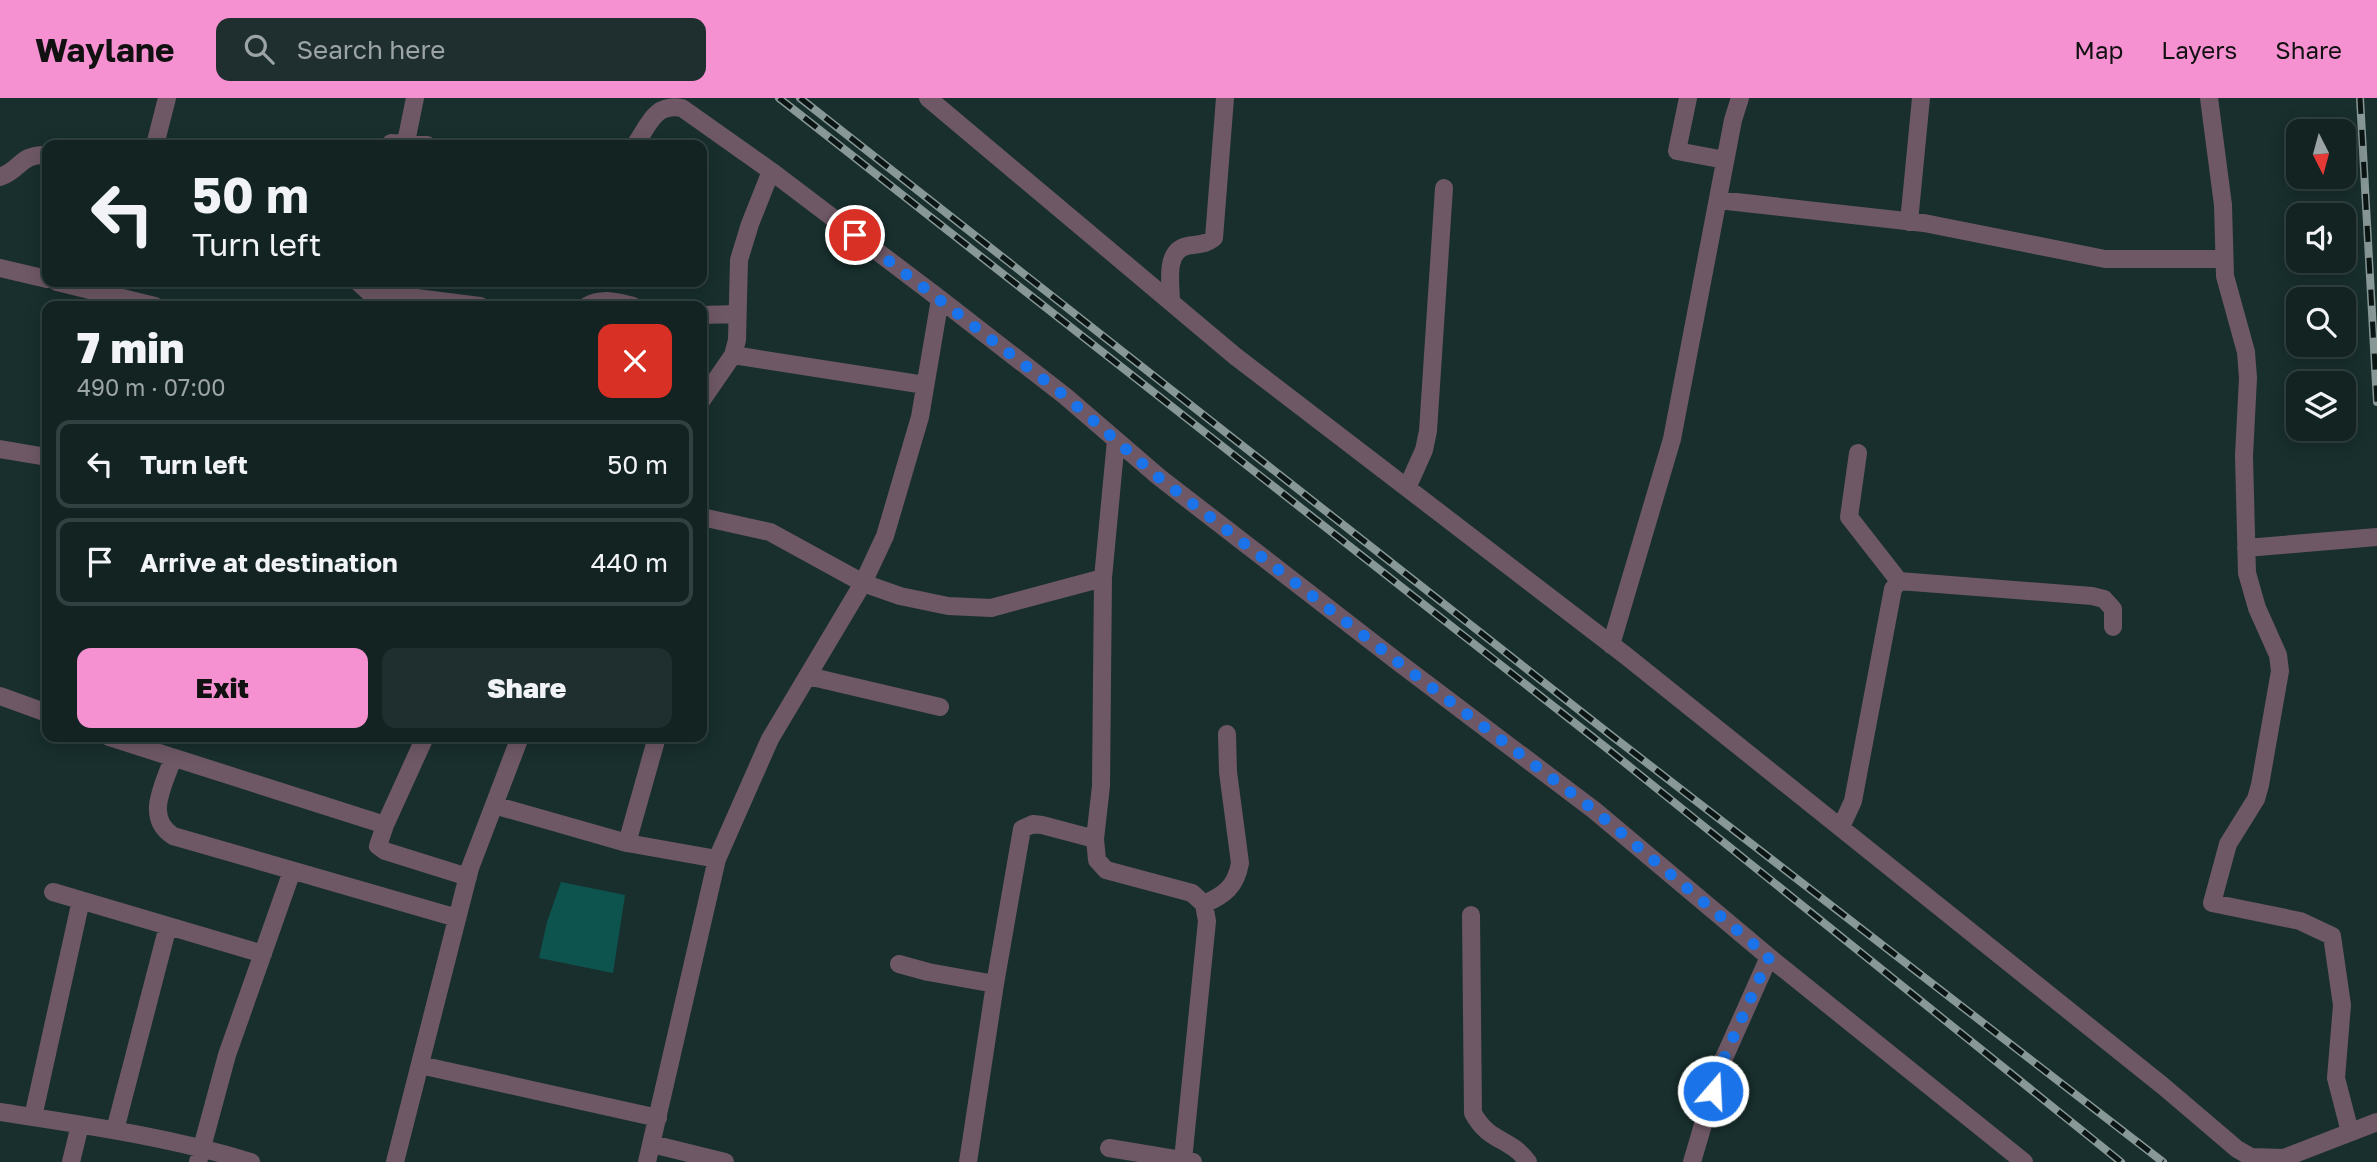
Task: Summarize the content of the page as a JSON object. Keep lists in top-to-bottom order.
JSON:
{
  "north": "bottom",
  "page": {
    "header": "Waylane",
    "search": "Search here",
    "nav": ["Map", "Layers", "Share"],
    "turn": ["50 m", "Turn left"],
    "heading": ["7 min", "490 m · 07:00"],
    "list": [
      {
        "name": "Turn left",
        "value": "50 m"
      },
      {
        "name": "Arrive at destination",
        "value": "440 m"
      }
    ],
    "buttons": ["Exit", "Share"]
  }
}
